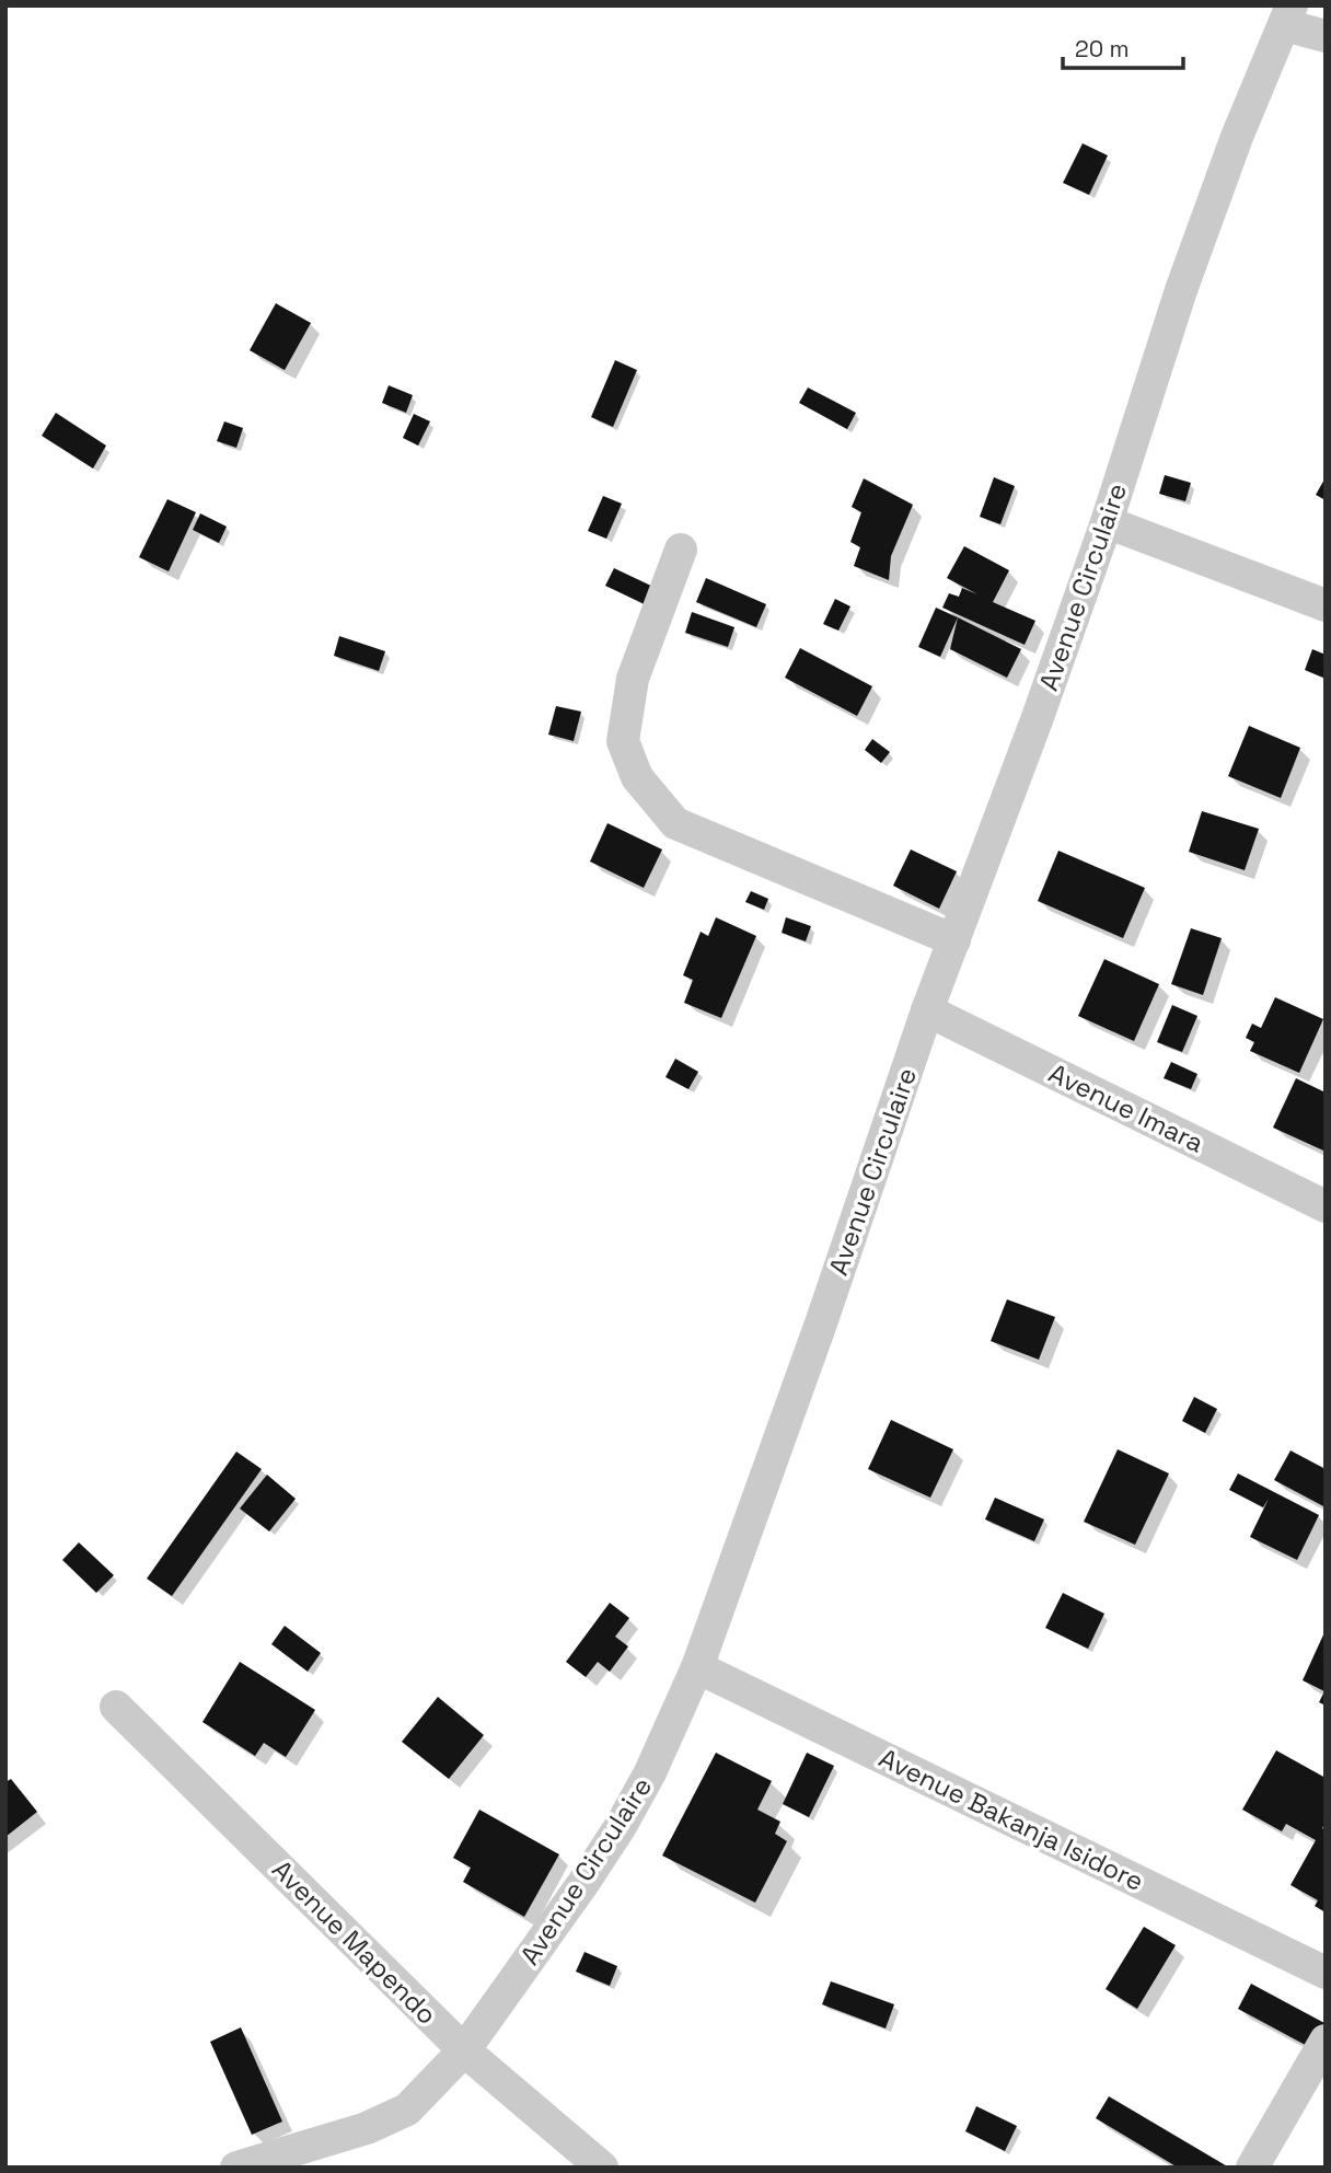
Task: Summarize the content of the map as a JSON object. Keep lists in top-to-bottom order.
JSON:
{
  "streets": {
    "street": [
      "Avenue Circulaire",
      "Avenue Imara",
      "Avenue Bakanja Isidore",
      "Avenue Mapendo"
    ]
  },
  "crossings": [
    ["Avenue Circulaire", "Avenue Imara"],
    ["Avenue Circulaire", "Avenue Bakanja Isidore"],
    ["Avenue Circulaire", "Avenue Mapendo"]
  ],
  "scale_bar": "20 m"
}
